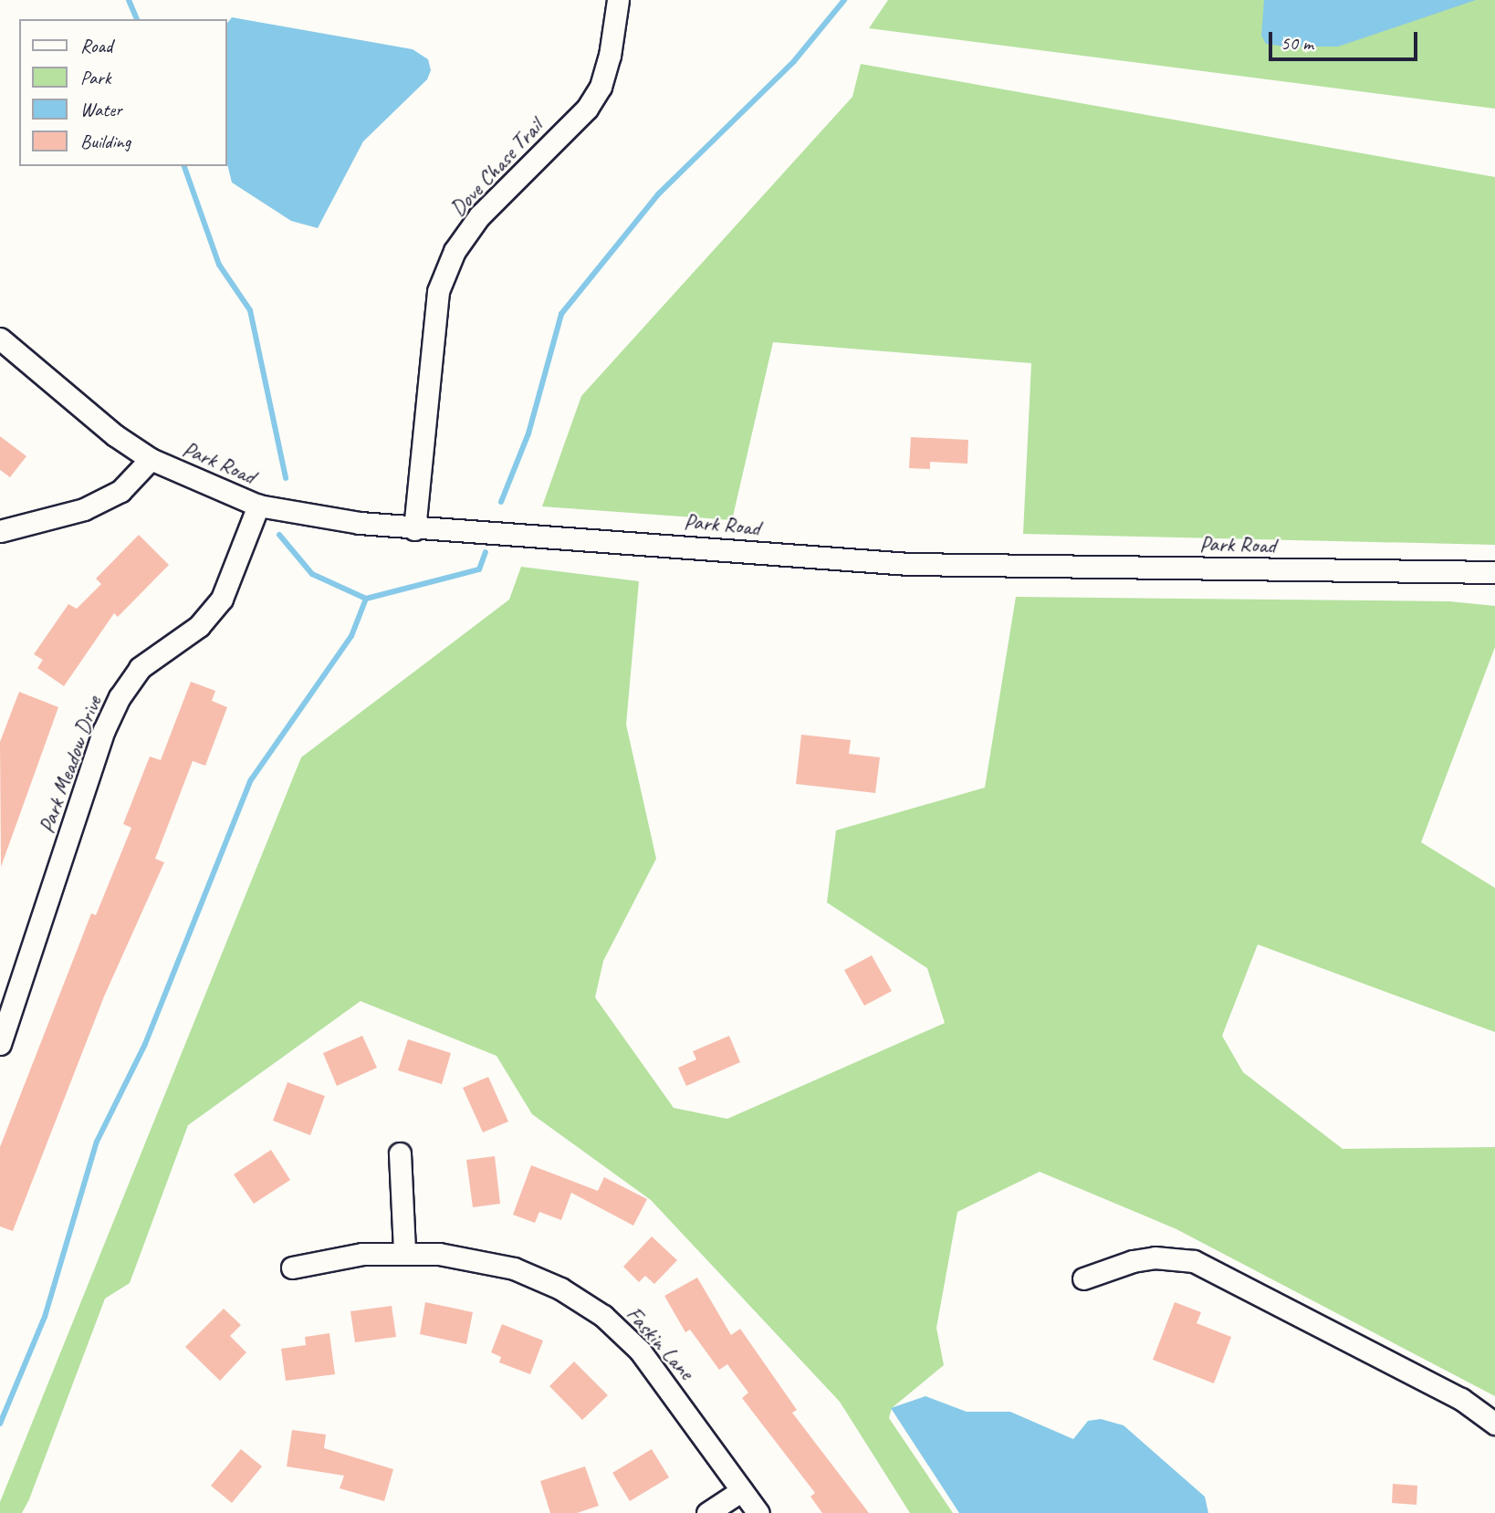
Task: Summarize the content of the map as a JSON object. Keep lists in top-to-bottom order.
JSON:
{
  "streets": {
    "street": [
      "Dove Chase Trail",
      "Park Road",
      "Park Meadow Drive",
      "Faskin Lane"
    ]
  },
  "crossings": [
    ["Dove Chase Trail", "Park Road"],
    ["Park Road", "Park Meadow Drive"]
  ],
  "legend": [
    "Road",
    "Park",
    "Water",
    "Building"
  ],
  "scale_bar": "50 m"
}
